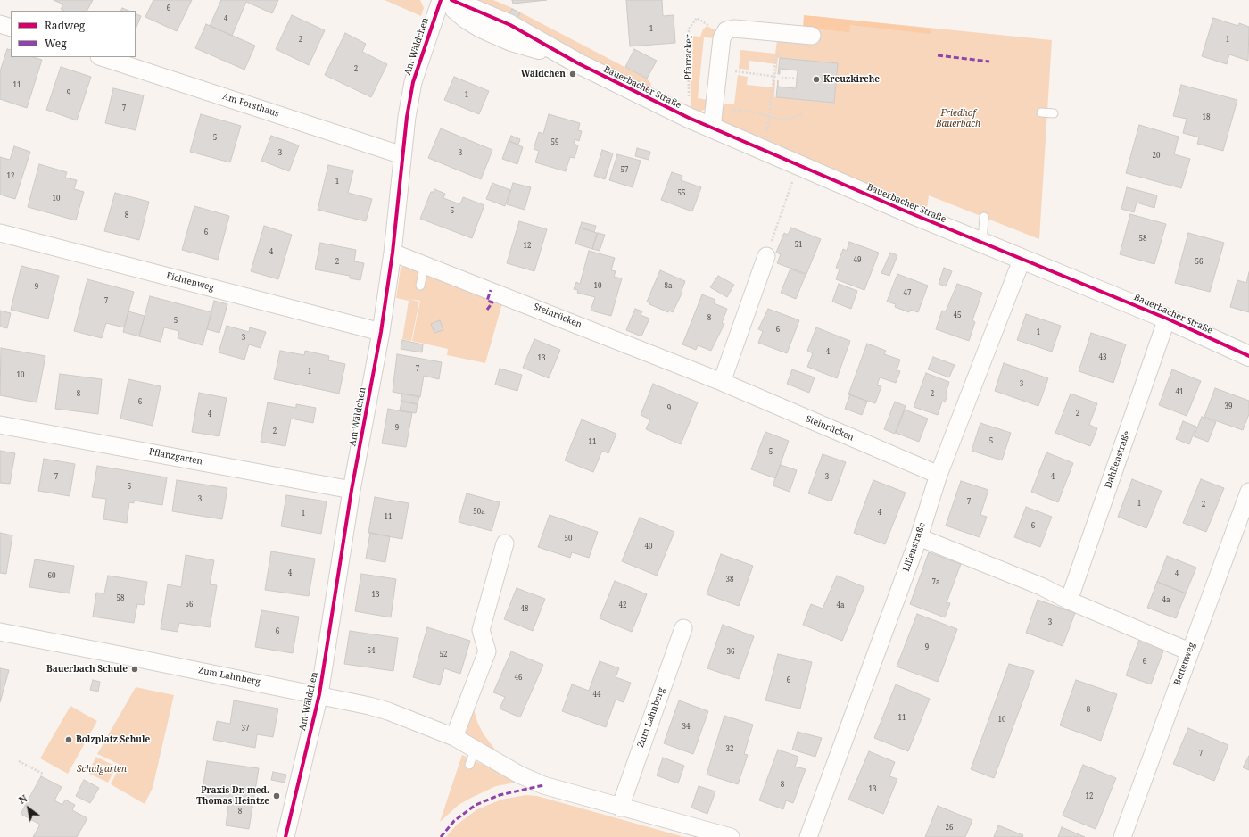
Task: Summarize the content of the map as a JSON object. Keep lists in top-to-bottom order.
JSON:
{
  "streets": {
    "street": [
      "Am Wäldchen",
      "Bauerbacher Straße",
      "Am Forsthaus",
      "Fichtenweg",
      "Steinrücken",
      "Pflanzgarten",
      "Dahlienstraße",
      "Lilienstraße",
      "Bettenweg",
      "Zum Lahnberg"
    ],
    "path": ["Pfarracker"]
  },
  "crossings": [
    ["Am Wäldchen", "Am Forsthaus"],
    ["Am Wäldchen", "Fichtenweg"],
    ["Am Wäldchen", "Steinrücken"],
    ["Am Wäldchen", "Pflanzgarten"],
    ["Am Wäldchen", "Zum Lahnberg"],
    ["Bauerbacher Straße", "Dahlienstraße"],
    ["Bauerbacher Straße", "Lilienstraße"],
    ["Steinrücken", "Lilienstraße"]
  ],
  "parks": ["Friedhof Bauerbach", "Schulgarten"],
  "places": [
    "Wäldchen",
    "Kreuzkirche",
    "Bauerbach Schule",
    "Bolzplatz Schule",
    "Praxis Dr. med. Thomas Heintze"
  ],
  "house_numbers": [
    "6",
    "4",
    "1",
    "2",
    "1",
    "2",
    "11",
    "9",
    "1",
    "7",
    "18",
    "5",
    "59",
    "3",
    "3",
    "20",
    "57",
    "12",
    "1",
    "55",
    "10",
    "5",
    "8",
    "6",
    "58",
    "51",
    "12",
    "4",
    "49",
    "2",
    "56",
    "10",
    "8a",
    "9",
    "47",
    "7",
    "45",
    "8",
    "5",
    "6",
    "1",
    "3",
    "4",
    "43",
    "13",
    "7",
    "1",
    "10",
    "3",
    "41",
    "8",
    "2",
    "6",
    "39",
    "9",
    "2",
    "4",
    "9",
    "2",
    "5",
    "11",
    "5",
    "7",
    "3",
    "4",
    "5",
    "3",
    "7",
    "1",
    "2",
    "50a",
    "4",
    "1",
    "11",
    "6",
    "50",
    "40",
    "4",
    "4",
    "60",
    "38",
    "7a",
    "13",
    "58",
    "4a",
    "56",
    "42",
    "4a",
    "48",
    "3",
    "6",
    "9",
    "54",
    "36",
    "52",
    "6",
    "46",
    "6",
    "44",
    "8",
    "11",
    "10",
    "34",
    "37",
    "32",
    "7",
    "8",
    "13",
    "12",
    "8",
    "26"
  ],
  "legend": ["Radweg", "Weg"],
  "north": "top left"
}
